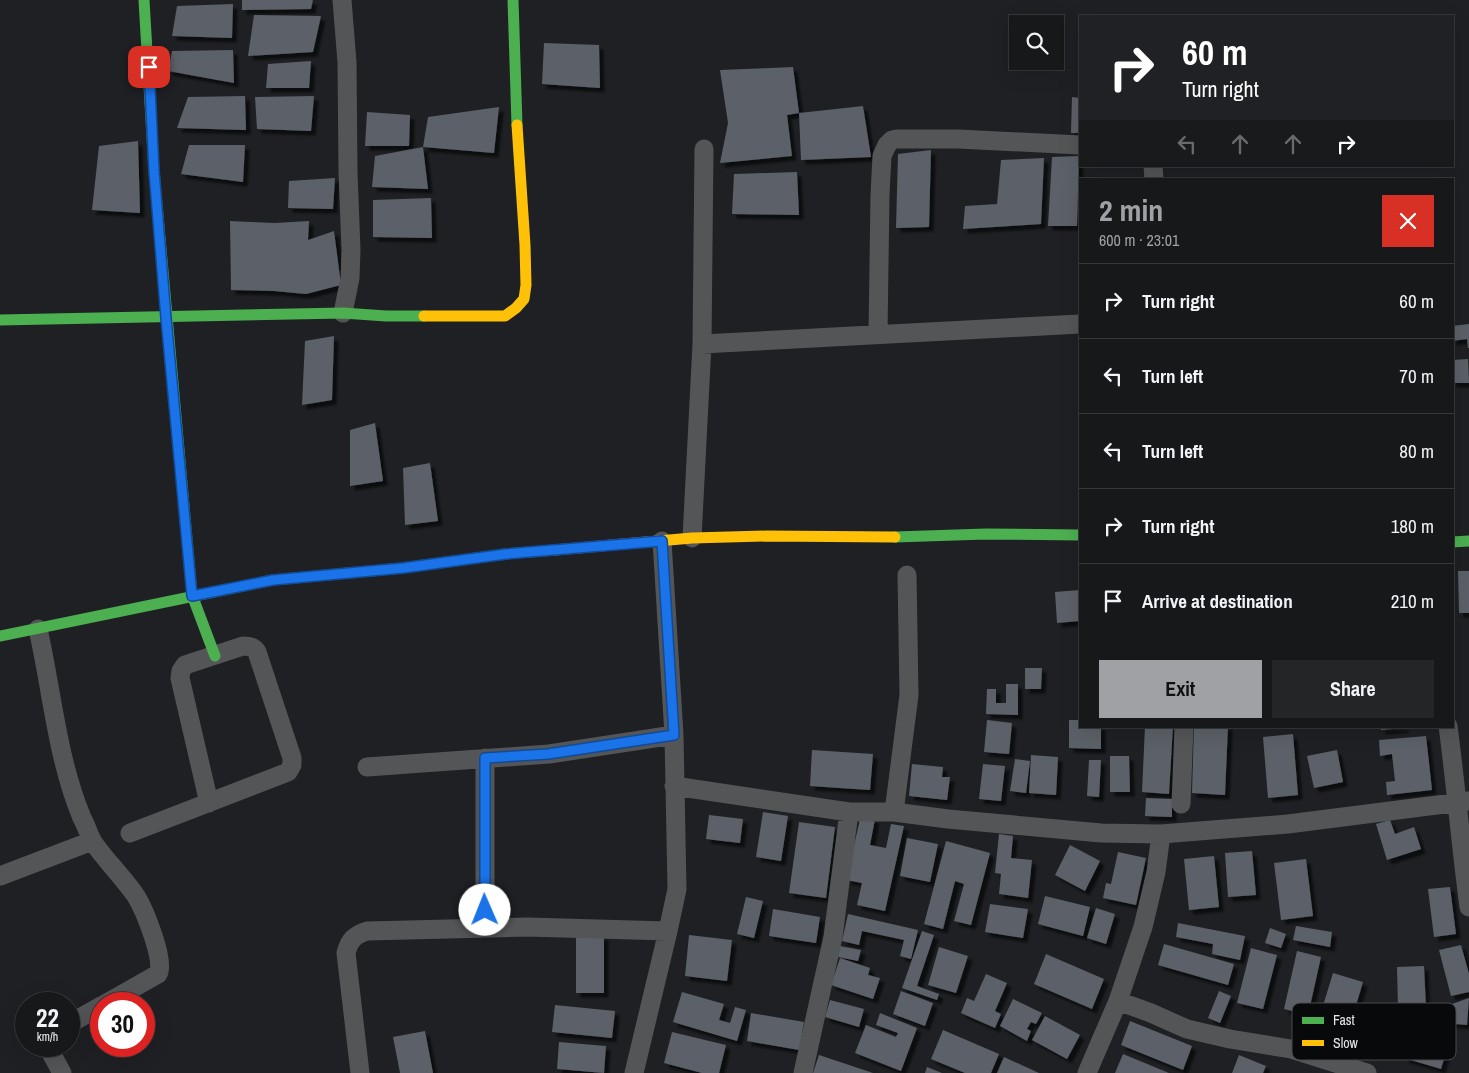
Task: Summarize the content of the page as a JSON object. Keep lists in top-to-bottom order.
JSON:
{
  "legend": ["Fast", "Slow"],
  "page": {
    "turn": ["60 m", "Turn right"],
    "heading": ["2 min", "600 m · 23:01"],
    "list": [
      {
        "name": "Turn right",
        "value": "60 m"
      },
      {
        "name": "Turn left",
        "value": "70 m"
      },
      {
        "name": "Turn left",
        "value": "80 m"
      },
      {
        "name": "Turn right",
        "value": "180 m"
      },
      {
        "name": "Arrive at destination",
        "value": "210 m"
      }
    ],
    "buttons": ["Exit", "Share"],
    "speed": "22 km/h",
    "limit": "30"
  }
}
